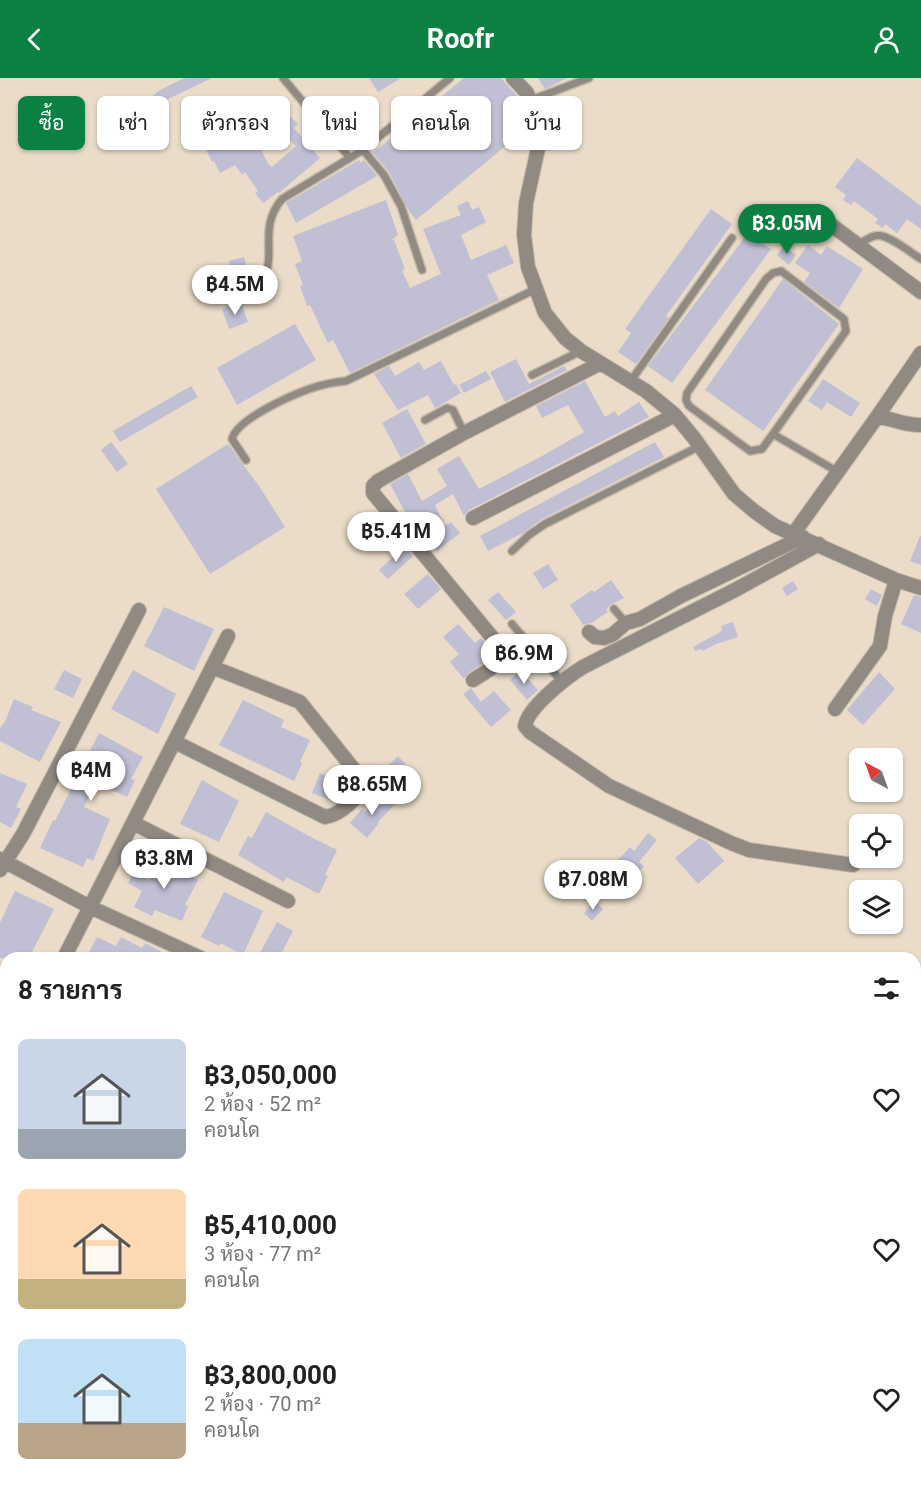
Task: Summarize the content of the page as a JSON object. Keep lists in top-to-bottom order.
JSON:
{
  "north": "top left",
  "page": {
    "header": "Roofr",
    "chip": [
      "ซื้อ",
      "เช่า",
      "ตัวกรอง",
      "ใหม่",
      "คอนโด",
      "บ้าน"
    ],
    "price": [
      "฿3.05M",
      "฿4.5M",
      "฿5.41M",
      "฿6.9M",
      "฿4M",
      "฿8.65M",
      "฿3.8M",
      "฿7.08M"
    ],
    "heading": "8 รายการ",
    "list": [
      {
        "name": "฿3,050,000",
        "note": "2 ห้อง · 52 m² · คอนโด"
      },
      {
        "name": "฿5,410,000",
        "note": "3 ห้อง · 77 m² · คอนโด"
      },
      {
        "name": "฿3,800,000",
        "note": "2 ห้อง · 70 m² · คอนโด"
      }
    ]
  }
}
